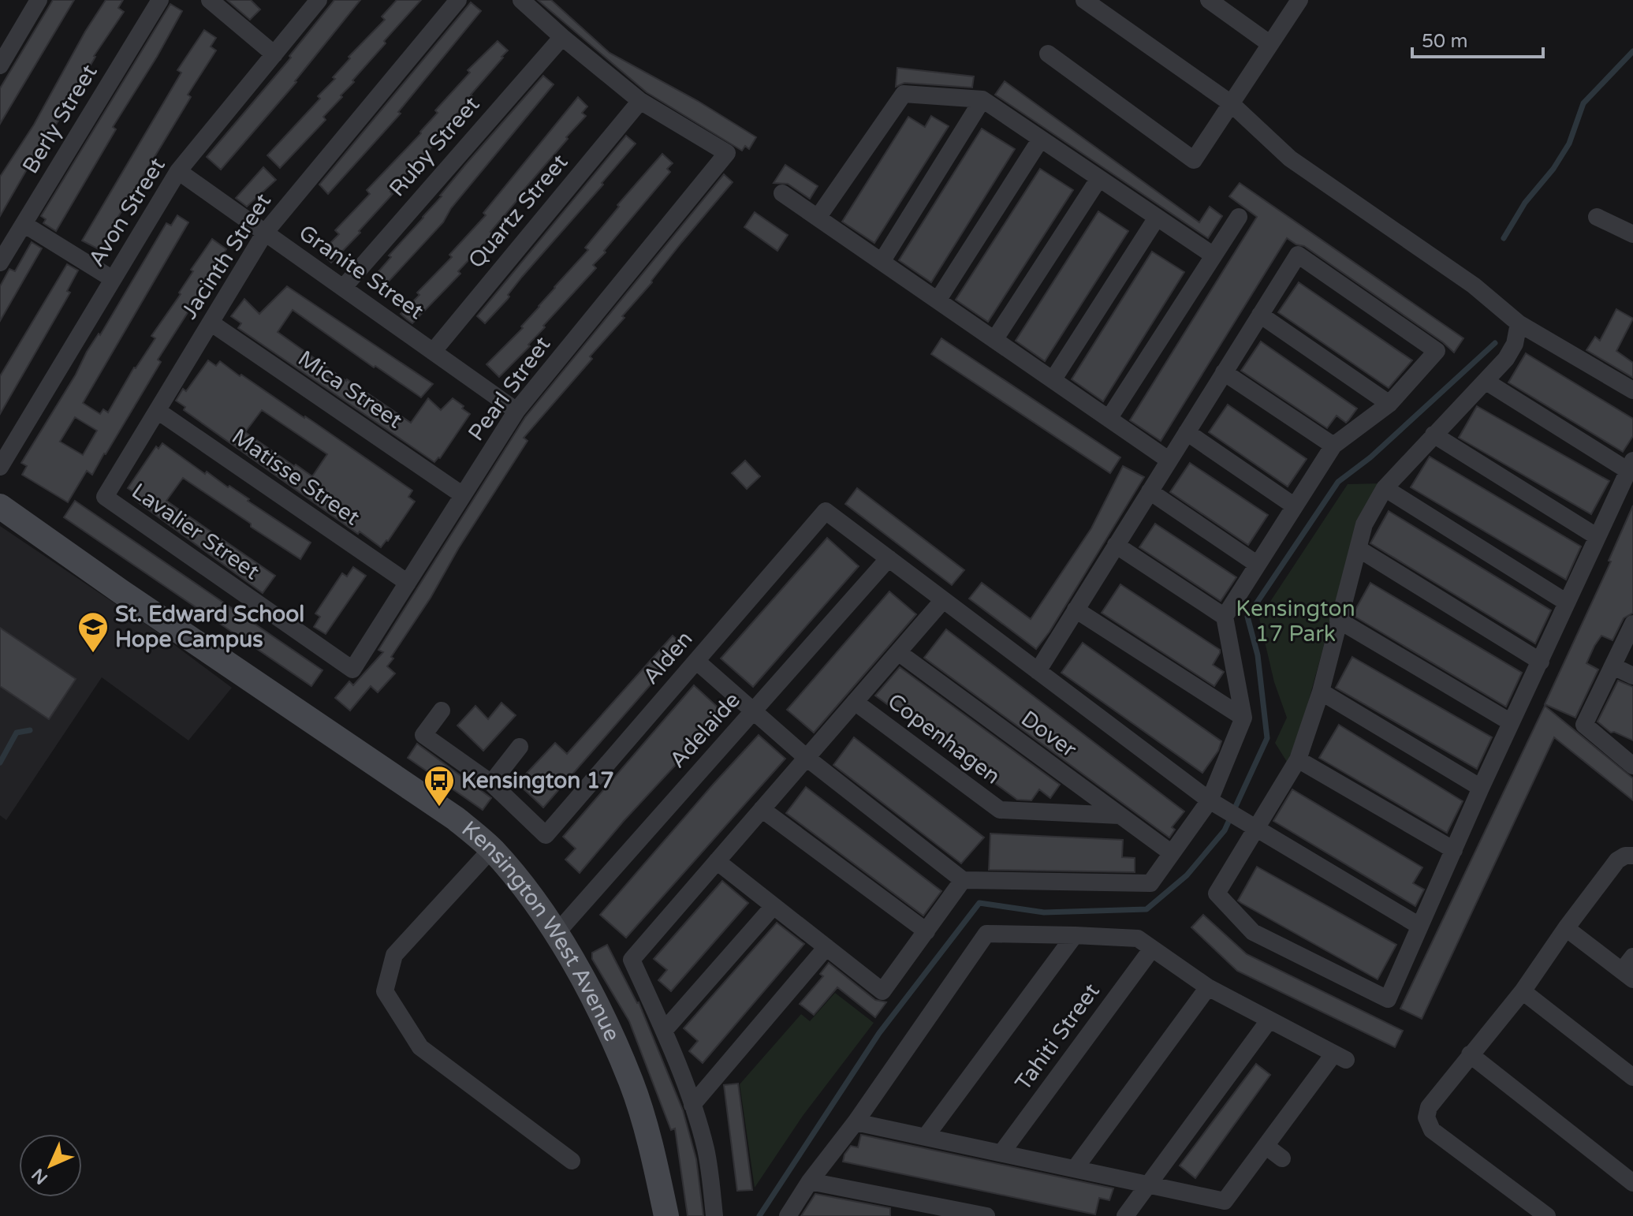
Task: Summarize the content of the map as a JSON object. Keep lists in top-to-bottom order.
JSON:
{
  "streets": {
    "street": [
      "Berly Street",
      "Ruby Street",
      "Quartz Street",
      "Avon Street",
      "Jacinth Street",
      "Granite Street",
      "Pearl Street",
      "Mica Street",
      "Matisse Street",
      "Lavalier Street",
      "Alden",
      "Adelaide",
      "Dover",
      "Copenhagen",
      "Kensington West Avenue",
      "Tahiti Street"
    ]
  },
  "crossings": [
    ["Ruby Street", "Granite Street"],
    ["Quartz Street", "Granite Street"],
    ["Quartz Street", "Pearl Street"],
    ["Avon Street", "Granite Street"],
    ["Jacinth Street", "Granite Street"],
    ["Jacinth Street", "Mica Street"],
    ["Jacinth Street", "Matisse Street"],
    ["Jacinth Street", "Lavalier Street"],
    ["Granite Street", "Pearl Street"],
    ["Pearl Street", "Mica Street"],
    ["Pearl Street", "Matisse Street"],
    ["Pearl Street", "Lavalier Street"],
    ["Alden", "Adelaide"],
    ["Adelaide", "Kensington West Avenue"],
    ["Dover", "Copenhagen"]
  ],
  "parks": ["Kensington 17 Park"],
  "places": {
    "school or university": ["St. Edward School Hope Campus"],
    "bus stop": ["Kensington 17"]
  },
  "scale_bar": "50 m",
  "north": "bottom left"
}
